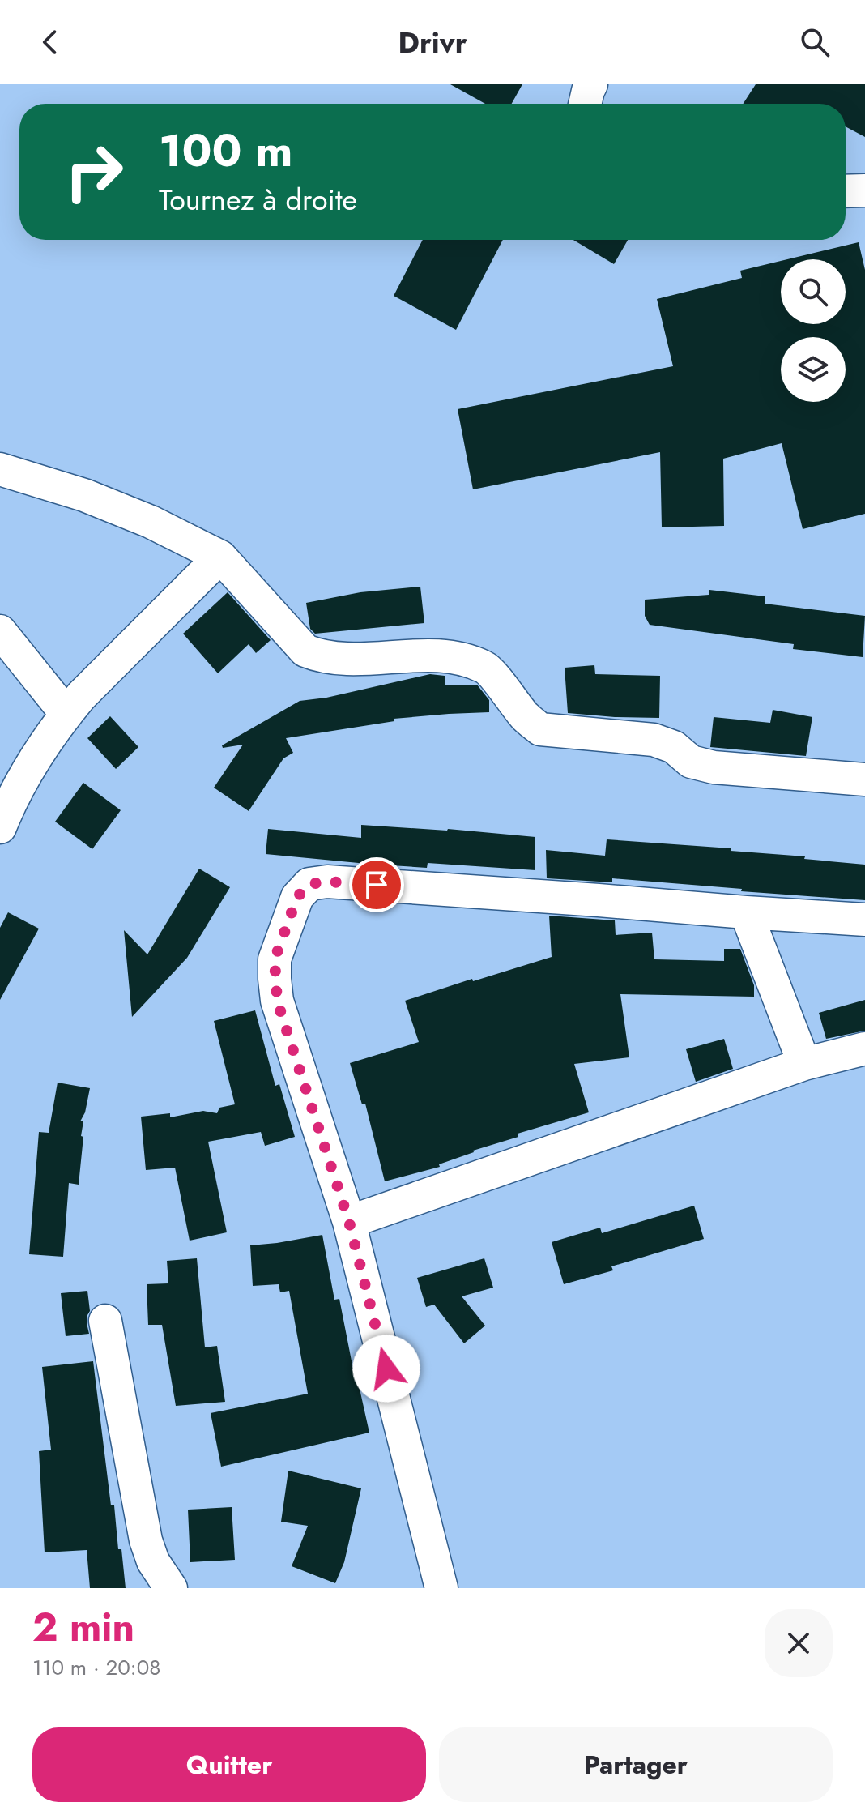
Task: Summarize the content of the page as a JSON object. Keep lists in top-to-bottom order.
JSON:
{
  "page": {
    "header": "Drivr",
    "turn": ["100 m", "Tournez à droite"],
    "heading": ["2 min", "110 m · 20:08"],
    "buttons": ["Quitter", "Partager"]
  }
}
